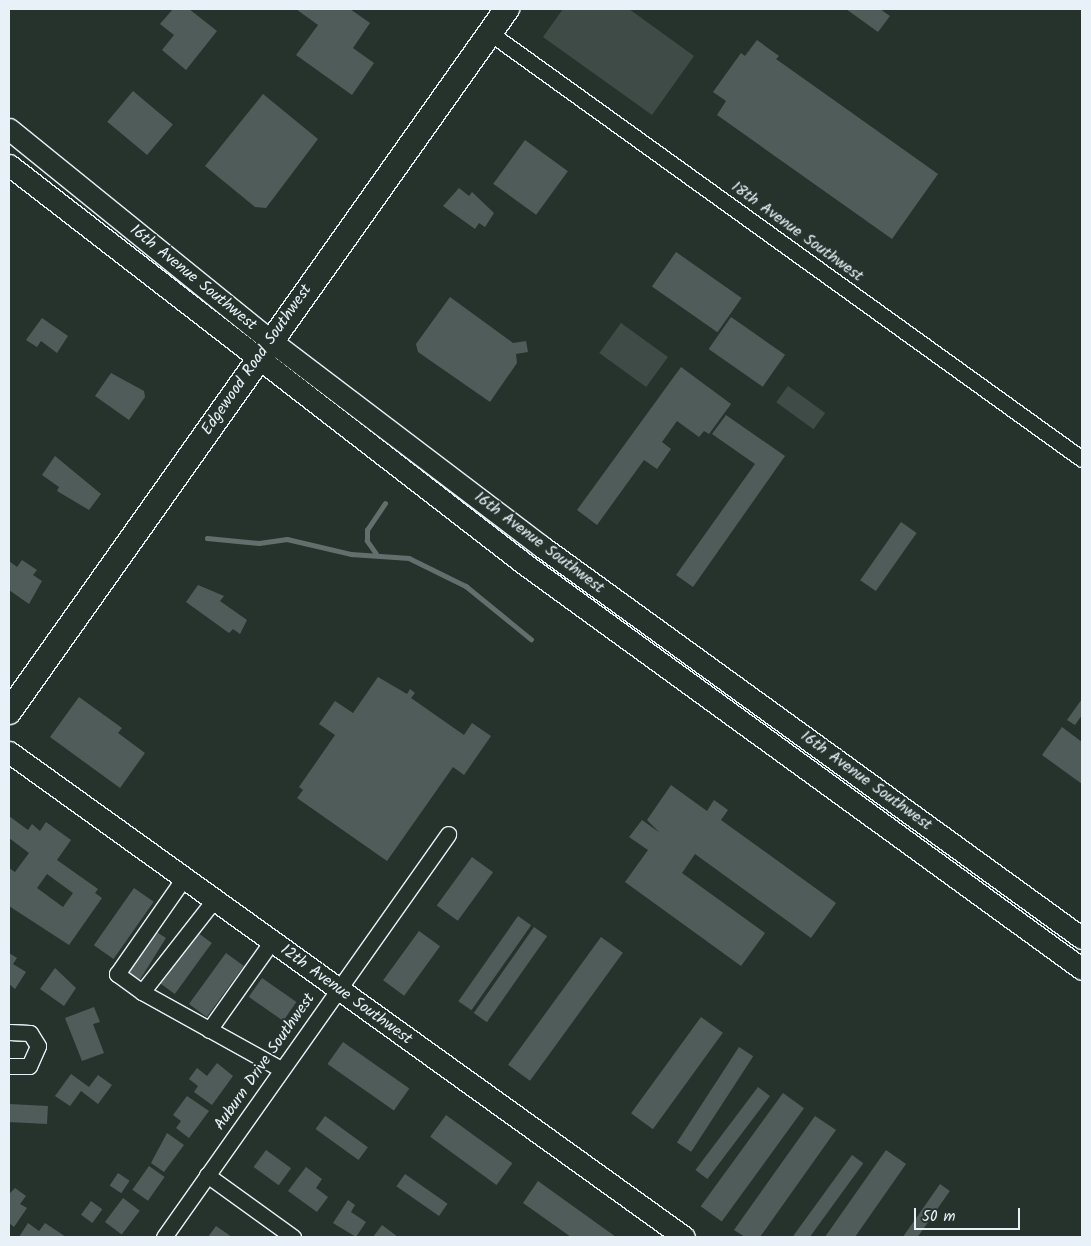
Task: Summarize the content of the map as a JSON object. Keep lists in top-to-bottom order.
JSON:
{
  "streets": {
    "main road": ["16th Avenue Southwest", "Edgewood Road Southwest", "12th Avenue Southwest"],
    "street": ["18th Avenue Southwest", "Auburn Drive Southwest"]
  },
  "crossings": [
    ["18th Avenue Southwest", "Edgewood Road Southwest"],
    ["16th Avenue Southwest", "Edgewood Road Southwest"],
    ["12th Avenue Southwest", "Auburn Drive Southwest"]
  ],
  "scale_bar": "50 m"
}
